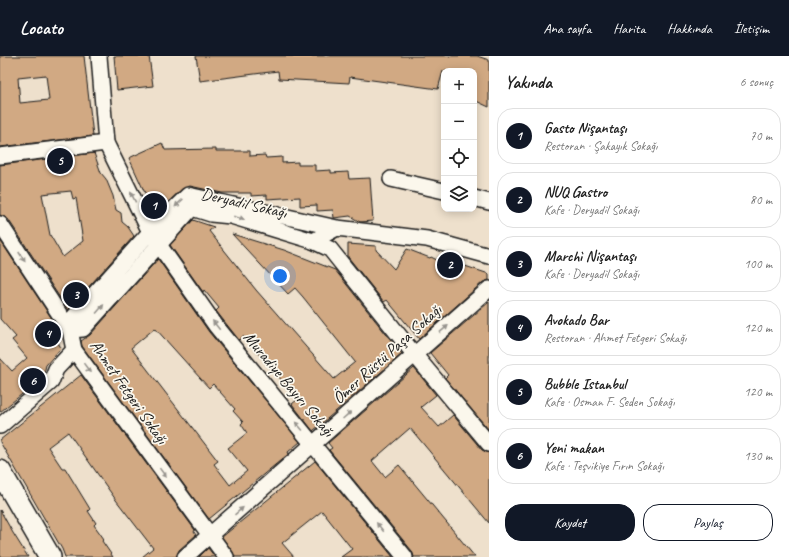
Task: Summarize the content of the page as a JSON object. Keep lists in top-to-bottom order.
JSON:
{
  "streets": {
    "street": [
      "Deryadil Sokağı",
      "Ömer Rüstü Paşa Sokağı",
      "Muradiye Bayırı Sokağı",
      "Ahmet Fetgeri Sokağı"
    ]
  },
  "crossings": [
    ["Deryadil Sokağı", "Ömer Rüstü Paşa Sokağı"],
    ["Deryadil Sokağı", "Muradiye Bayırı Sokağı"],
    ["Deryadil Sokağı", "Ahmet Fetgeri Sokağı"],
    ["Ömer Rüstü Paşa Sokağı", "Muradiye Bayırı Sokağı"],
    ["Ömer Rüstü Paşa Sokağı", "Ahmet Fetgeri Sokağı"]
  ],
  "one_way": ["Ömer Rüstü Paşa Sokağı", "Muradiye Bayırı Sokağı", "Ahmet Fetgeri Sokağı"],
  "page": {
    "header": "Locato",
    "nav": [
      "Ana sayfa",
      "Harita",
      "Hakkında",
      "İletişim"
    ],
    "heading": ["Yakında", "6 sonuç"],
    "map_buttons": ["+", "−"],
    "list": [
      {
        "mark": "1",
        "name": "Gasto Nişantaşı",
        "note": "Restoran · Şakayık Sokağı",
        "value": "70 m"
      },
      {
        "mark": "2",
        "name": "NUQ Gastro",
        "note": "Kafe · Deryadil Sokağı",
        "value": "80 m"
      },
      {
        "mark": "3",
        "name": "Marchì Nişantaşı",
        "note": "Kafe · Deryadil Sokağı",
        "value": "100 m"
      },
      {
        "mark": "4",
        "name": "Avokado Bar",
        "note": "Restoran · Ahmet Fetgeri Sokağı",
        "value": "120 m"
      },
      {
        "mark": "5",
        "name": "Bubble Istanbul",
        "note": "Kafe · Osman F. Seden Sokağı",
        "value": "120 m"
      },
      {
        "mark": "6",
        "name": "Yeni makan",
        "note": "Kafe · Teşvikiye Fırın Sokağı",
        "value": "130 m"
      }
    ],
    "pins": [
      "5",
      "1",
      "2",
      "3",
      "4",
      "6"
    ],
    "buttons": ["Kaydet", "Paylaş"]
  }
}
